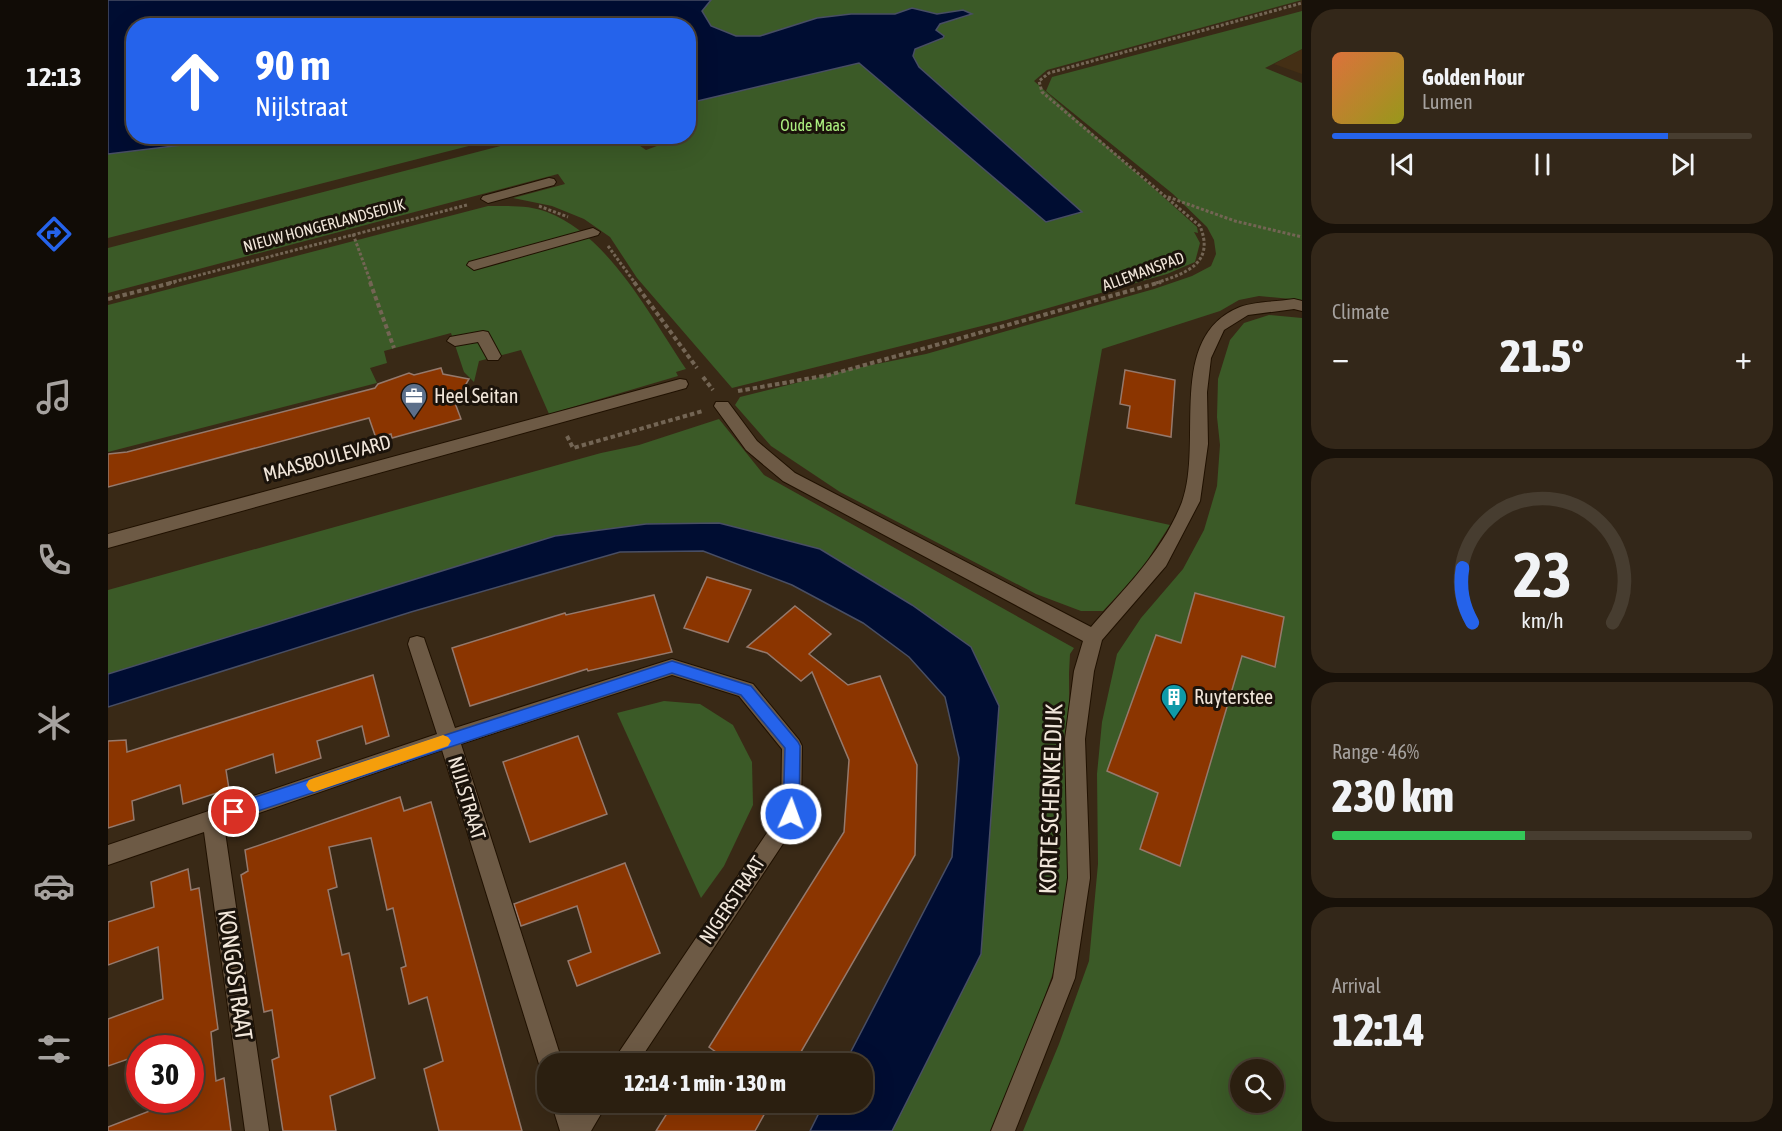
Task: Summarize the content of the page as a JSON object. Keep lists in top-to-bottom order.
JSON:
{
  "streets": {
    "street": [
      "MAASBOULEVARD",
      "NIJLSTRAAT",
      "KORTE SCHENKELDIJK",
      "NIGERSTRAAT",
      "KONGOSTRAAT"
    ],
    "path": ["NIEUW HONGERLANDSEDIJK", "ALLEMANSPAD"]
  },
  "crossings": [
    ["NIJLSTRAAT", "NIGERSTRAAT"],
    ["NIJLSTRAAT", "KONGOSTRAAT"]
  ],
  "parks": ["Oude Maas"],
  "places": {
    "office": ["Heel Seitan"],
    "building": ["Ruyterstee"]
  },
  "page": {
    "tabs": "12:13",
    "turn": ["90 m", "Nijlstraat"],
    "song": ["Golden Hour", "Lumen"],
    "tile": [
      "Climate",
      ["Range · 46%", "230 km"],
      ["Arrival", "12:14"]
    ],
    "heat": ["−", "21.5°", "+"],
    "limit": "30",
    "trip": "12:14 · 1 min · 130 m",
    "gauge": ["23", "km/h"]
  }
}
